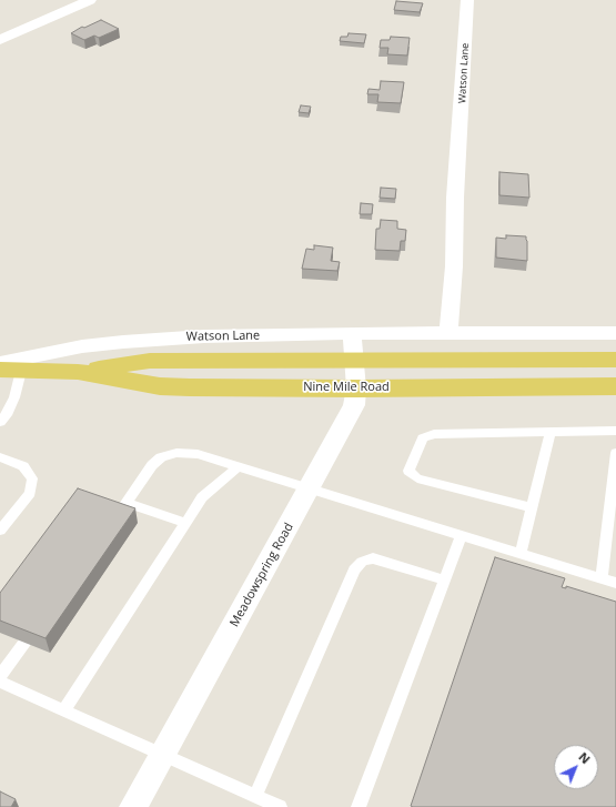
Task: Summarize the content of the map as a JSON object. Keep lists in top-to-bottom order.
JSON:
{
  "streets": {
    "main road": ["Nine Mile Road"],
    "street": ["Watson Lane", "Meadowspring Road"]
  },
  "crossings": [
    ["Watson Lane", "Nine Mile Road"],
    ["Watson Lane", "Meadowspring Road"],
    ["Nine Mile Road", "Meadowspring Road"]
  ],
  "north": "top right"
}
